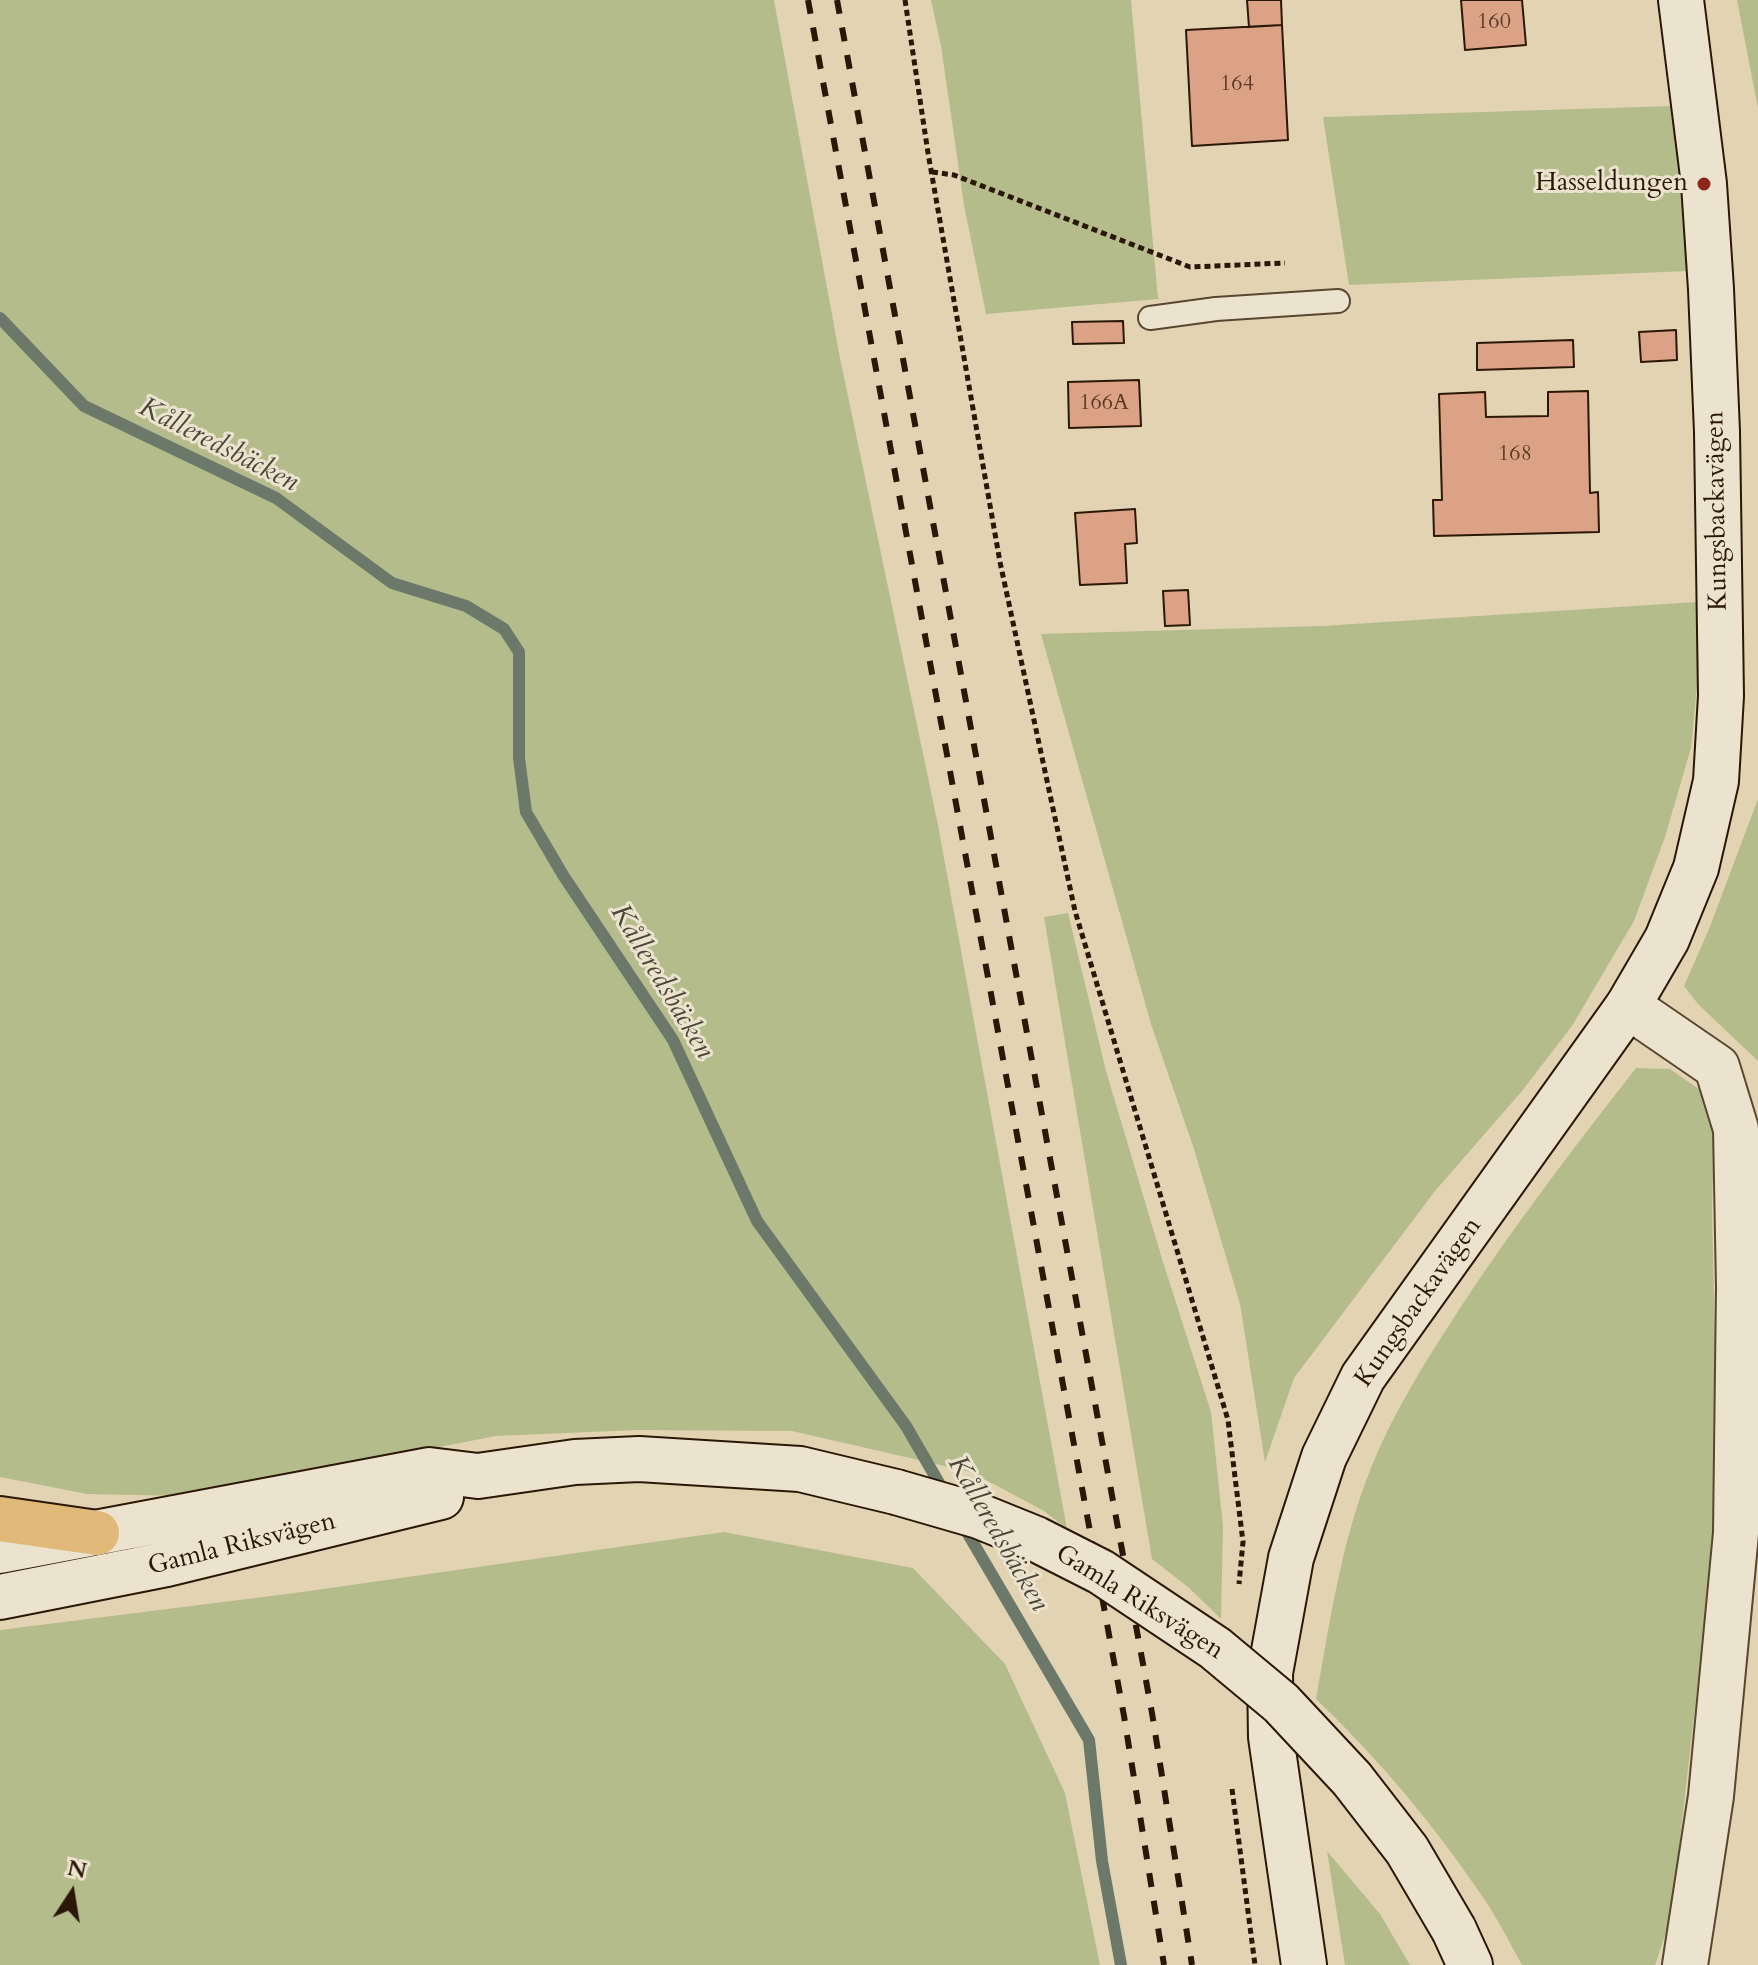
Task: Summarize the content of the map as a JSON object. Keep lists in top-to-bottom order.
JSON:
{
  "streets": {
    "street": ["Kungsbackavägen", "Gamla Riksvägen"]
  },
  "water": ["Kålleredsbäcken"],
  "places": ["Hasseldungen"],
  "house_numbers": [
    "160",
    "164",
    "166A",
    "168"
  ],
  "north": "top"
}
